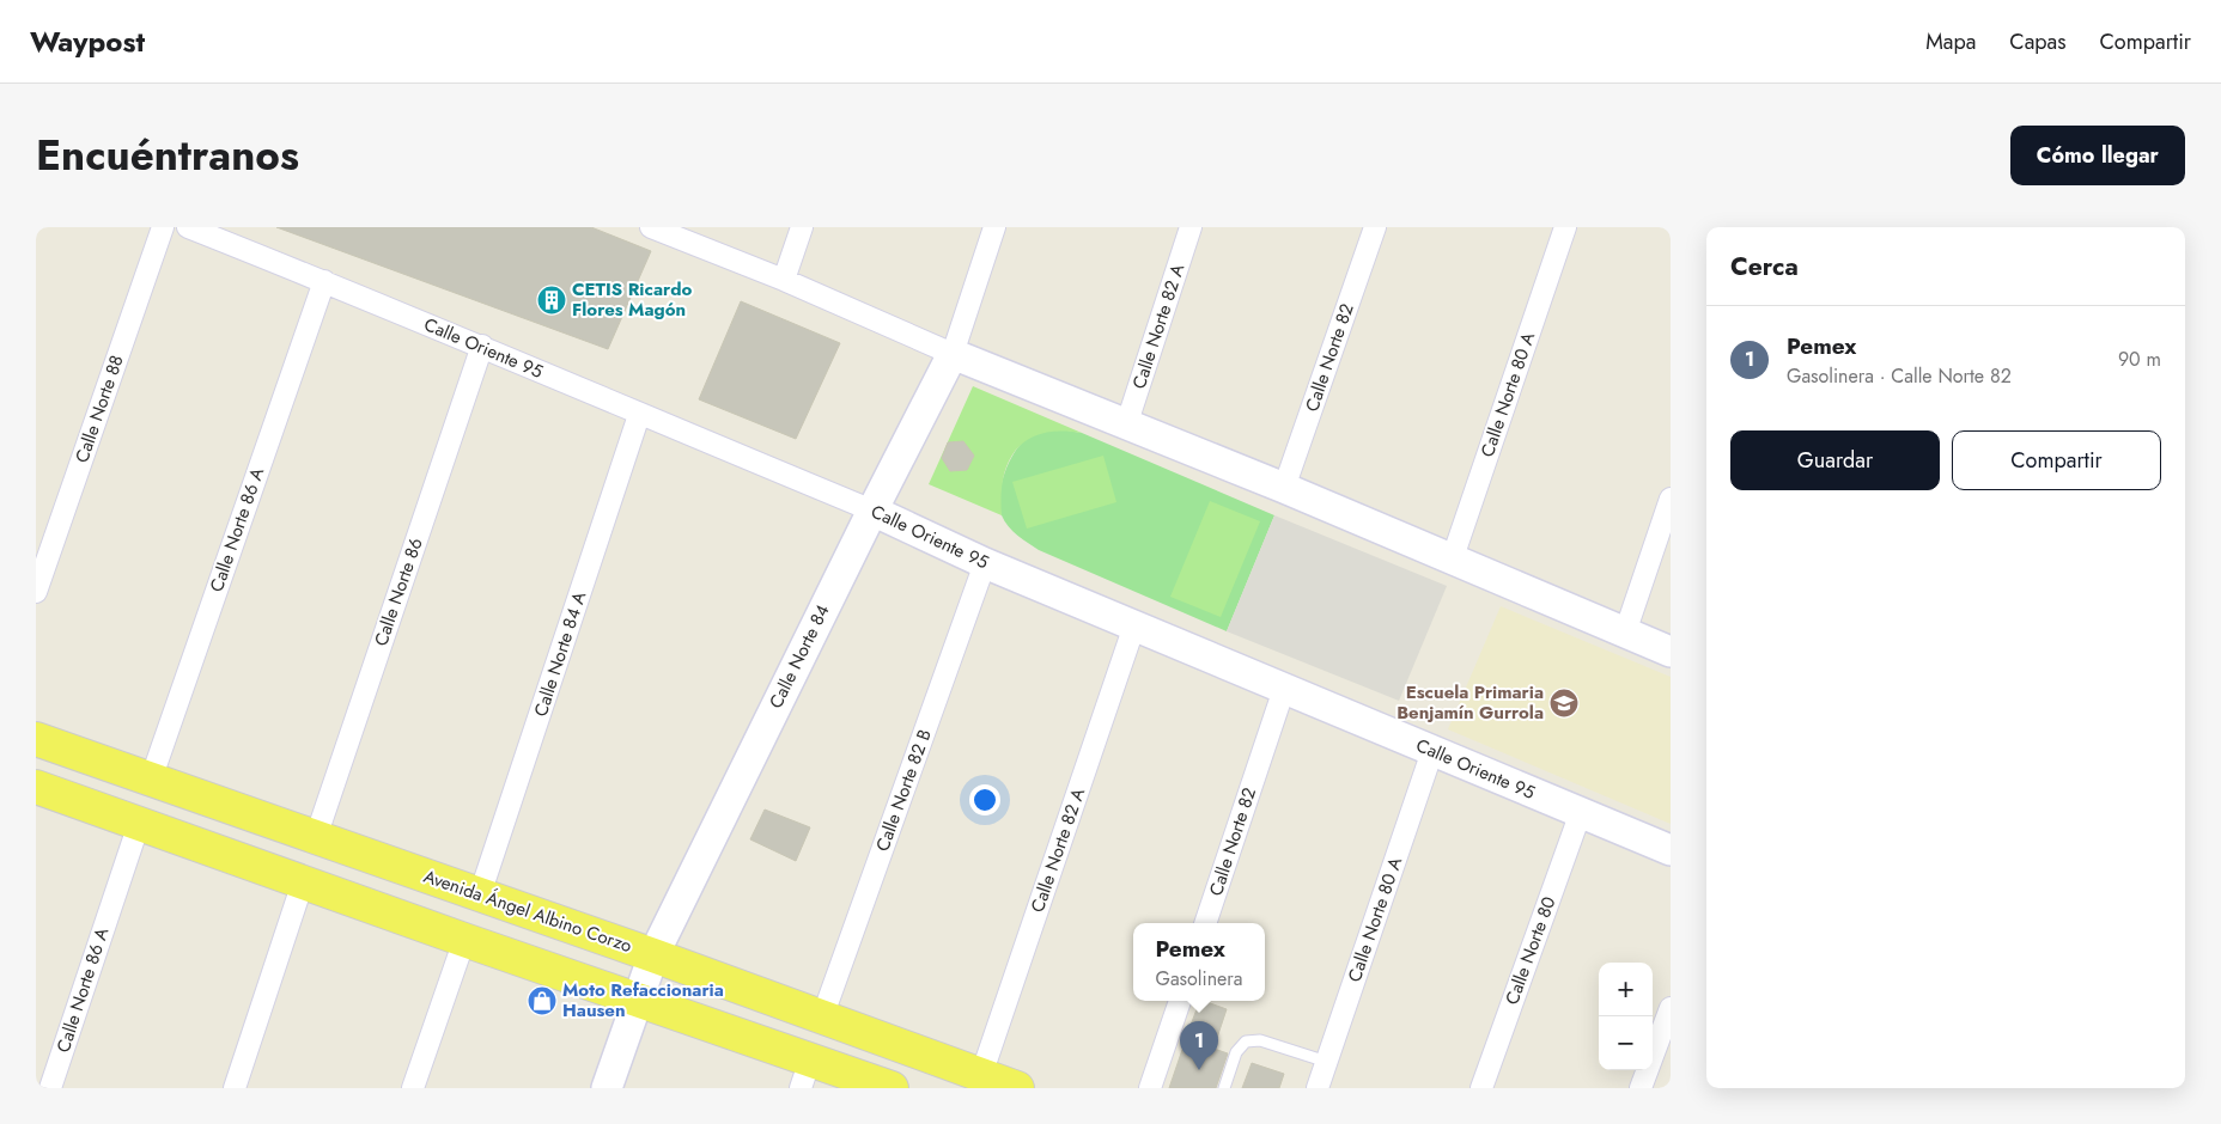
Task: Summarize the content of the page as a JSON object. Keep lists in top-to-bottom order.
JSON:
{
  "streets": {
    "main road": ["Avenida Ángel Albino Corzo"],
    "street": [
      "Calle Norte 82 A",
      "Calle Oriente 95",
      "Calle Norte 82",
      "Calle Norte 80 A",
      "Calle Norte 88",
      "Calle Norte 86 A",
      "Calle Norte 86",
      "Calle Norte 84 A",
      "Calle Norte 84",
      "Calle Norte 82 B",
      "Calle Norte 80"
    ]
  },
  "crossings": [
    ["Calle Norte 82 A", "Calle Oriente 95"],
    ["Calle Norte 82 A", "Avenida Ángel Albino Corzo"],
    ["Calle Oriente 95", "Calle Norte 82"],
    ["Calle Oriente 95", "Calle Norte 80 A"],
    ["Calle Oriente 95", "Calle Norte 86 A"],
    ["Calle Oriente 95", "Calle Norte 86"],
    ["Calle Oriente 95", "Calle Norte 84 A"],
    ["Calle Oriente 95", "Calle Norte 84"],
    ["Calle Oriente 95", "Calle Norte 82 B"],
    ["Calle Oriente 95", "Calle Norte 80"],
    ["Calle Norte 86 A", "Avenida Ángel Albino Corzo"],
    ["Calle Norte 86", "Avenida Ángel Albino Corzo"],
    ["Calle Norte 84 A", "Avenida Ángel Albino Corzo"],
    ["Calle Norte 84", "Avenida Ángel Albino Corzo"],
    ["Calle Norte 82 B", "Avenida Ángel Albino Corzo"]
  ],
  "places": {
    "building": ["CETIS Ricardo Flores Magón"],
    "school or university": ["Escuela Primaria Benjamín Gurrola"],
    "shop": ["Moto Refaccionaria Hausen"]
  },
  "page": {
    "header": "Waypost",
    "nav": ["Mapa", "Capas", "Compartir"],
    "title": "Encuéntranos",
    "buttons": [
      "Cómo llegar",
      ["Guardar", "Compartir"]
    ],
    "heading": "Cerca",
    "list": [
      {
        "mark": "1",
        "name": "Pemex",
        "note": "Gasolinera · Calle Norte 82",
        "value": "90 m"
      }
    ],
    "popup": ["Pemex", "Gasolinera"],
    "map_buttons": ["+", "−"],
    "pins": "1"
  }
}
